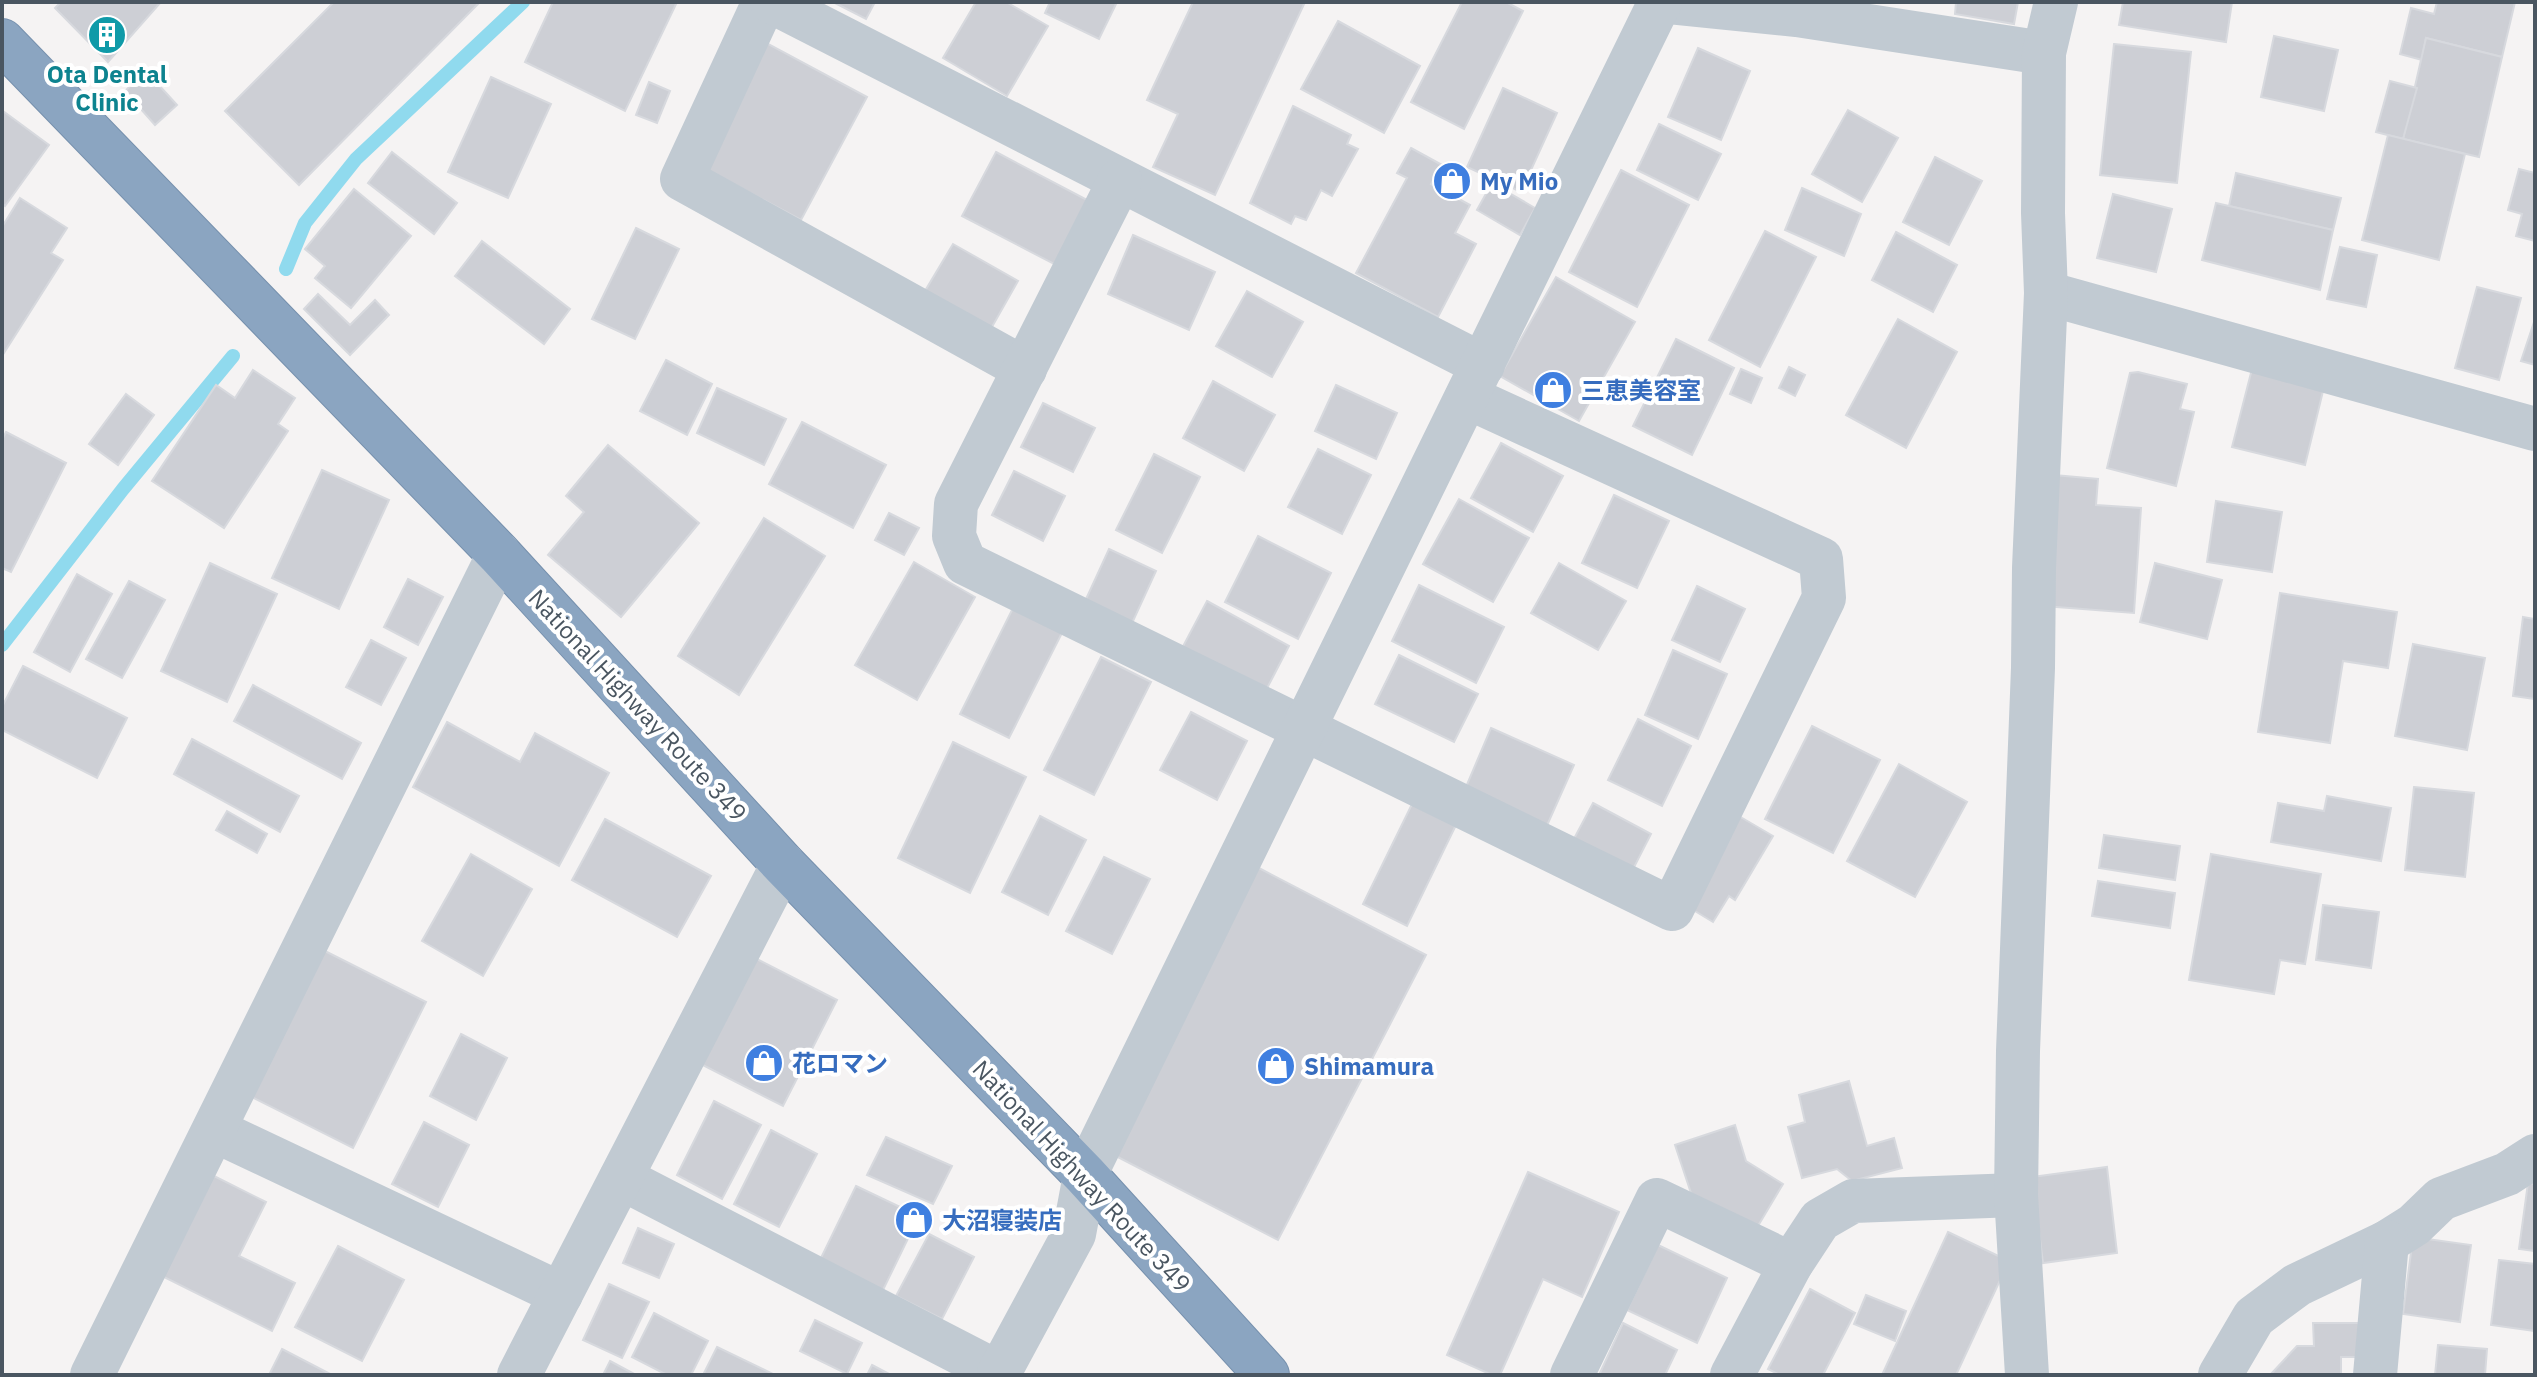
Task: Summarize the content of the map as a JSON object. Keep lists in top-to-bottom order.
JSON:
{
  "streets": {
    "highway": ["National Highway Route 349"]
  },
  "places": {
    "building": ["Ota Dental Clinic"],
    "shop": [
      "My Mio",
      "三恵美容室",
      "花ロマン",
      "Shimamura",
      "大沼寝装店"
    ]
  }
}
